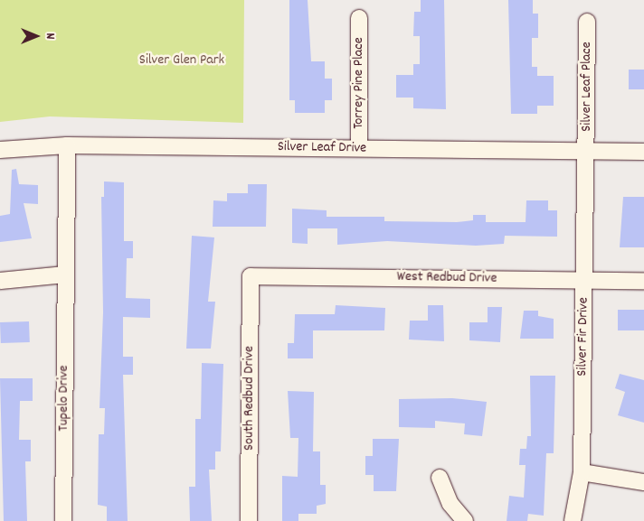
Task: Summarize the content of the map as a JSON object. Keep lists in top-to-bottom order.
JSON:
{
  "streets": {
    "street": [
      "Torrey Pine Place",
      "Silver Leaf Place",
      "Silver Leaf Drive",
      "West Redbud Drive",
      "Silver Fir Drive",
      "Tupelo Drive",
      "South Redbud Drive"
    ]
  },
  "crossings": [
    ["Torrey Pine Place", "Silver Leaf Drive"],
    ["Silver Leaf Place", "Silver Leaf Drive"],
    ["Silver Leaf Place", "Silver Fir Drive"],
    ["Silver Leaf Drive", "Silver Fir Drive"],
    ["Silver Leaf Drive", "Tupelo Drive"],
    ["West Redbud Drive", "Silver Fir Drive"],
    ["West Redbud Drive", "South Redbud Drive"]
  ],
  "parks": ["Silver Glen Park"],
  "north": "right"
}
